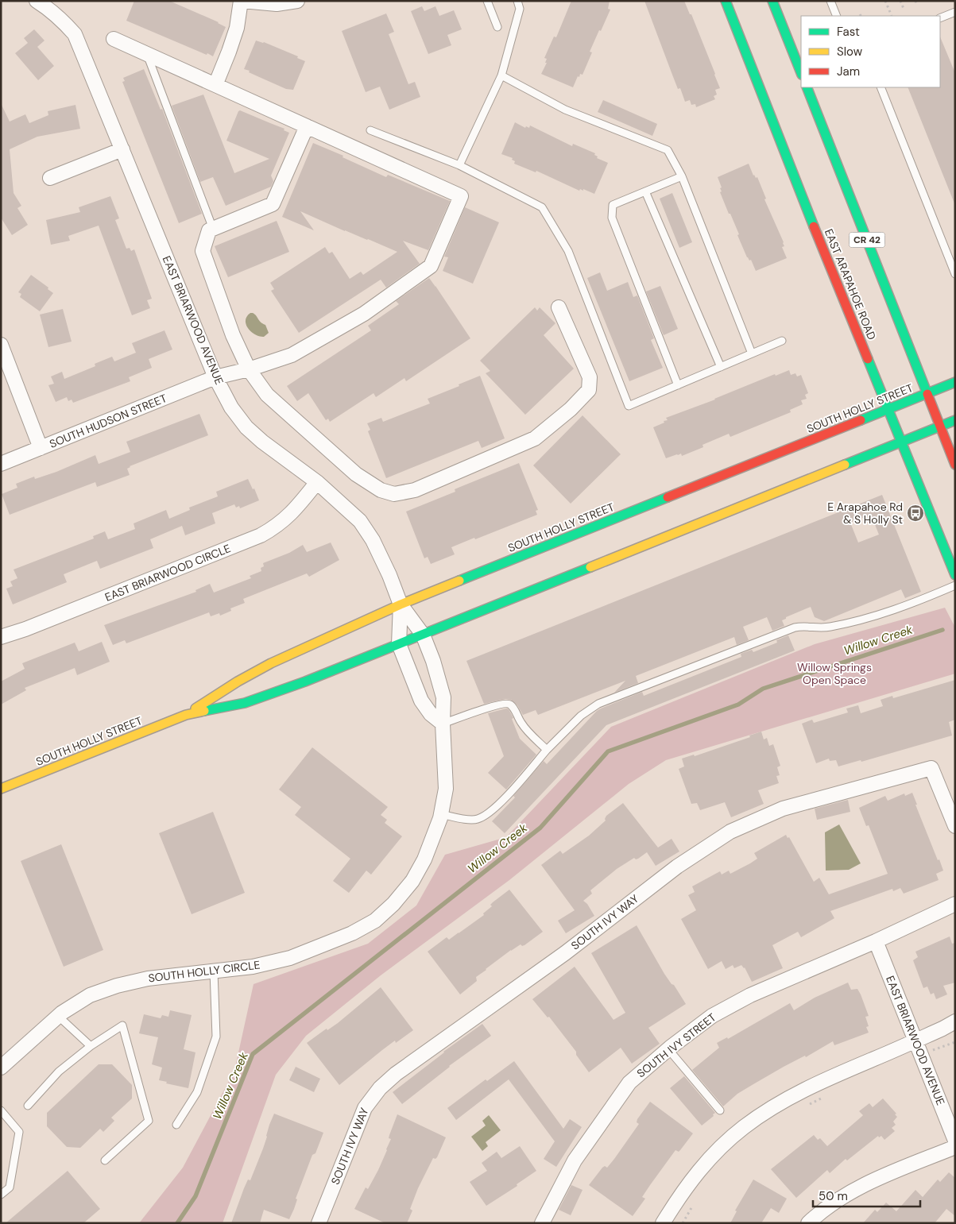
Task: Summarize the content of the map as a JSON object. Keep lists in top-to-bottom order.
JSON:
{
  "streets": {
    "main road": ["CR 42", "EAST ARAPAHOE ROAD", "SOUTH HOLLY STREET"],
    "street": [
      "EAST BRIARWOOD AVENUE",
      "SOUTH HUDSON STREET",
      "EAST BRIARWOOD CIRCLE",
      "SOUTH IVY WAY",
      "SOUTH HOLLY CIRCLE",
      "SOUTH IVY STREET"
    ]
  },
  "crossings": [
    ["CR 42", "SOUTH HOLLY STREET"],
    ["EAST ARAPAHOE ROAD", "SOUTH HOLLY STREET"],
    ["EAST BRIARWOOD AVENUE", "SOUTH HOLLY STREET"],
    ["EAST BRIARWOOD AVENUE", "SOUTH HUDSON STREET"],
    ["EAST BRIARWOOD AVENUE", "EAST BRIARWOOD CIRCLE"],
    ["EAST BRIARWOOD AVENUE", "SOUTH HOLLY CIRCLE"],
    ["EAST BRIARWOOD AVENUE", "SOUTH IVY STREET"],
    ["SOUTH HOLLY STREET", "SOUTH HOLLY CIRCLE"]
  ],
  "water": ["Willow Creek"],
  "parks": ["Willow Springs Open Space"],
  "places": {
    "bus stop": ["E Arapahoe Rd & S Holly St"]
  },
  "legend": ["Fast", "Slow", "Jam"],
  "scale_bar": "50 m"
}
